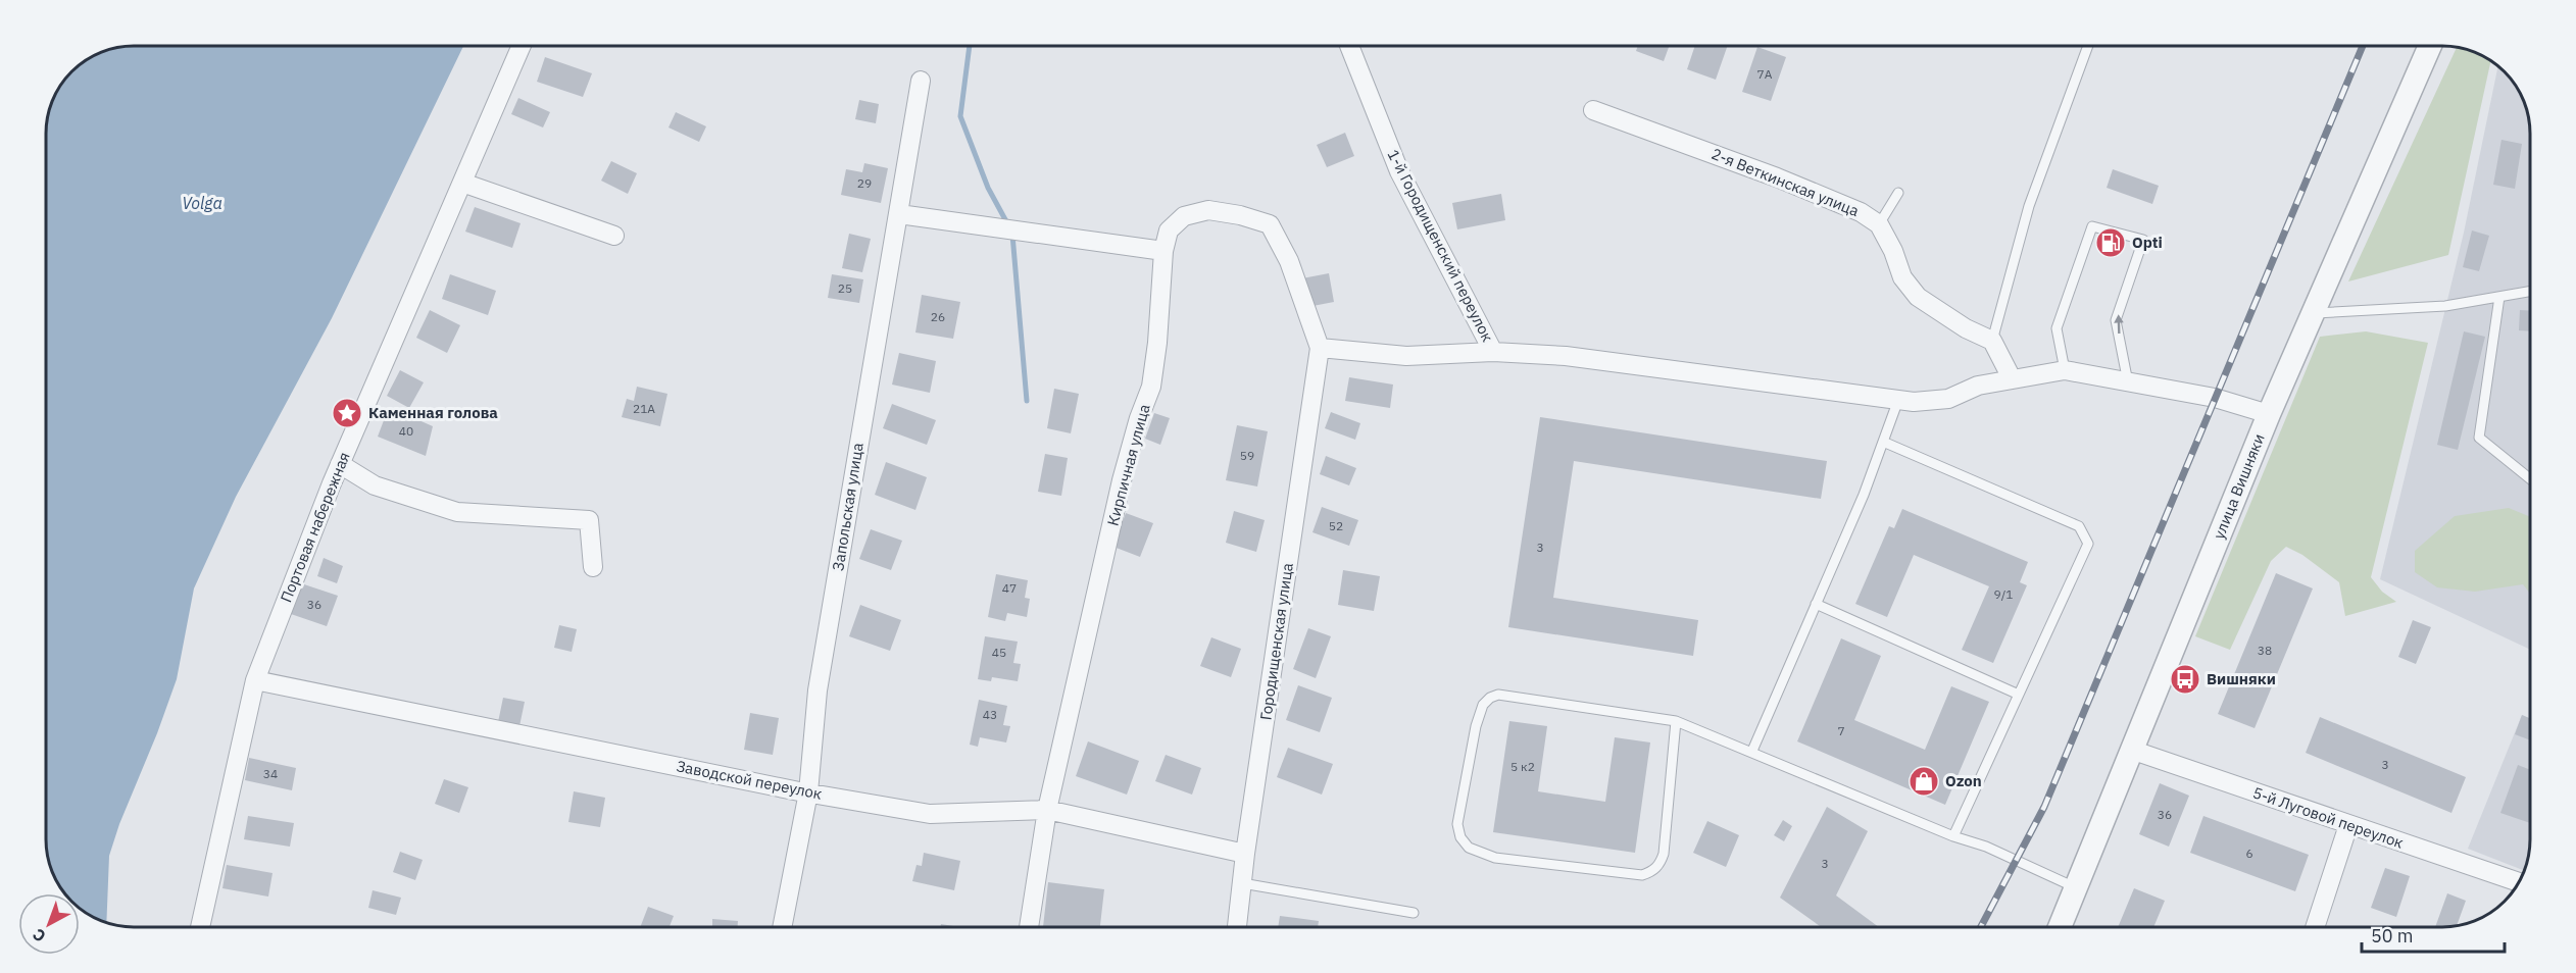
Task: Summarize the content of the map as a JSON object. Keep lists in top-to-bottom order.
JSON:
{
  "streets": {
    "street": [
      "2-я Веткинская улица",
      "1-й Городищенский переулок",
      "Кирпичная улица",
      "улица Вишняки",
      "Запольская улица",
      "Портовая набережная",
      "Городищенская улица",
      "Заводской переулок",
      "5-й Луговой переулок"
    ]
  },
  "crossings": [
    ["Кирпичная улица", "Городищенская улица"],
    ["Кирпичная улица", "Заводской переулок"],
    ["улица Вишняки", "5-й Луговой переулок"],
    ["Запольская улица", "Заводской переулок"],
    ["Портовая набережная", "Заводской переулок"],
    ["Городищенская улица", "Заводской переулок"]
  ],
  "water": ["Volga"],
  "places": {
    "fuel station": ["Opti"],
    "place": ["Каменная голова"],
    "bus stop": ["Вишняки"],
    "shop": ["Ozon"]
  },
  "house_numbers": [
    "7А",
    "29",
    "25",
    "26",
    "21А",
    "40",
    "59",
    "52",
    "3",
    "47",
    "9/1",
    "36",
    "38",
    "45",
    "43",
    "7",
    "3",
    "5 к2",
    "34",
    "36",
    "6",
    "3"
  ],
  "scale_bar": "50 m",
  "north": "bottom left"
}
